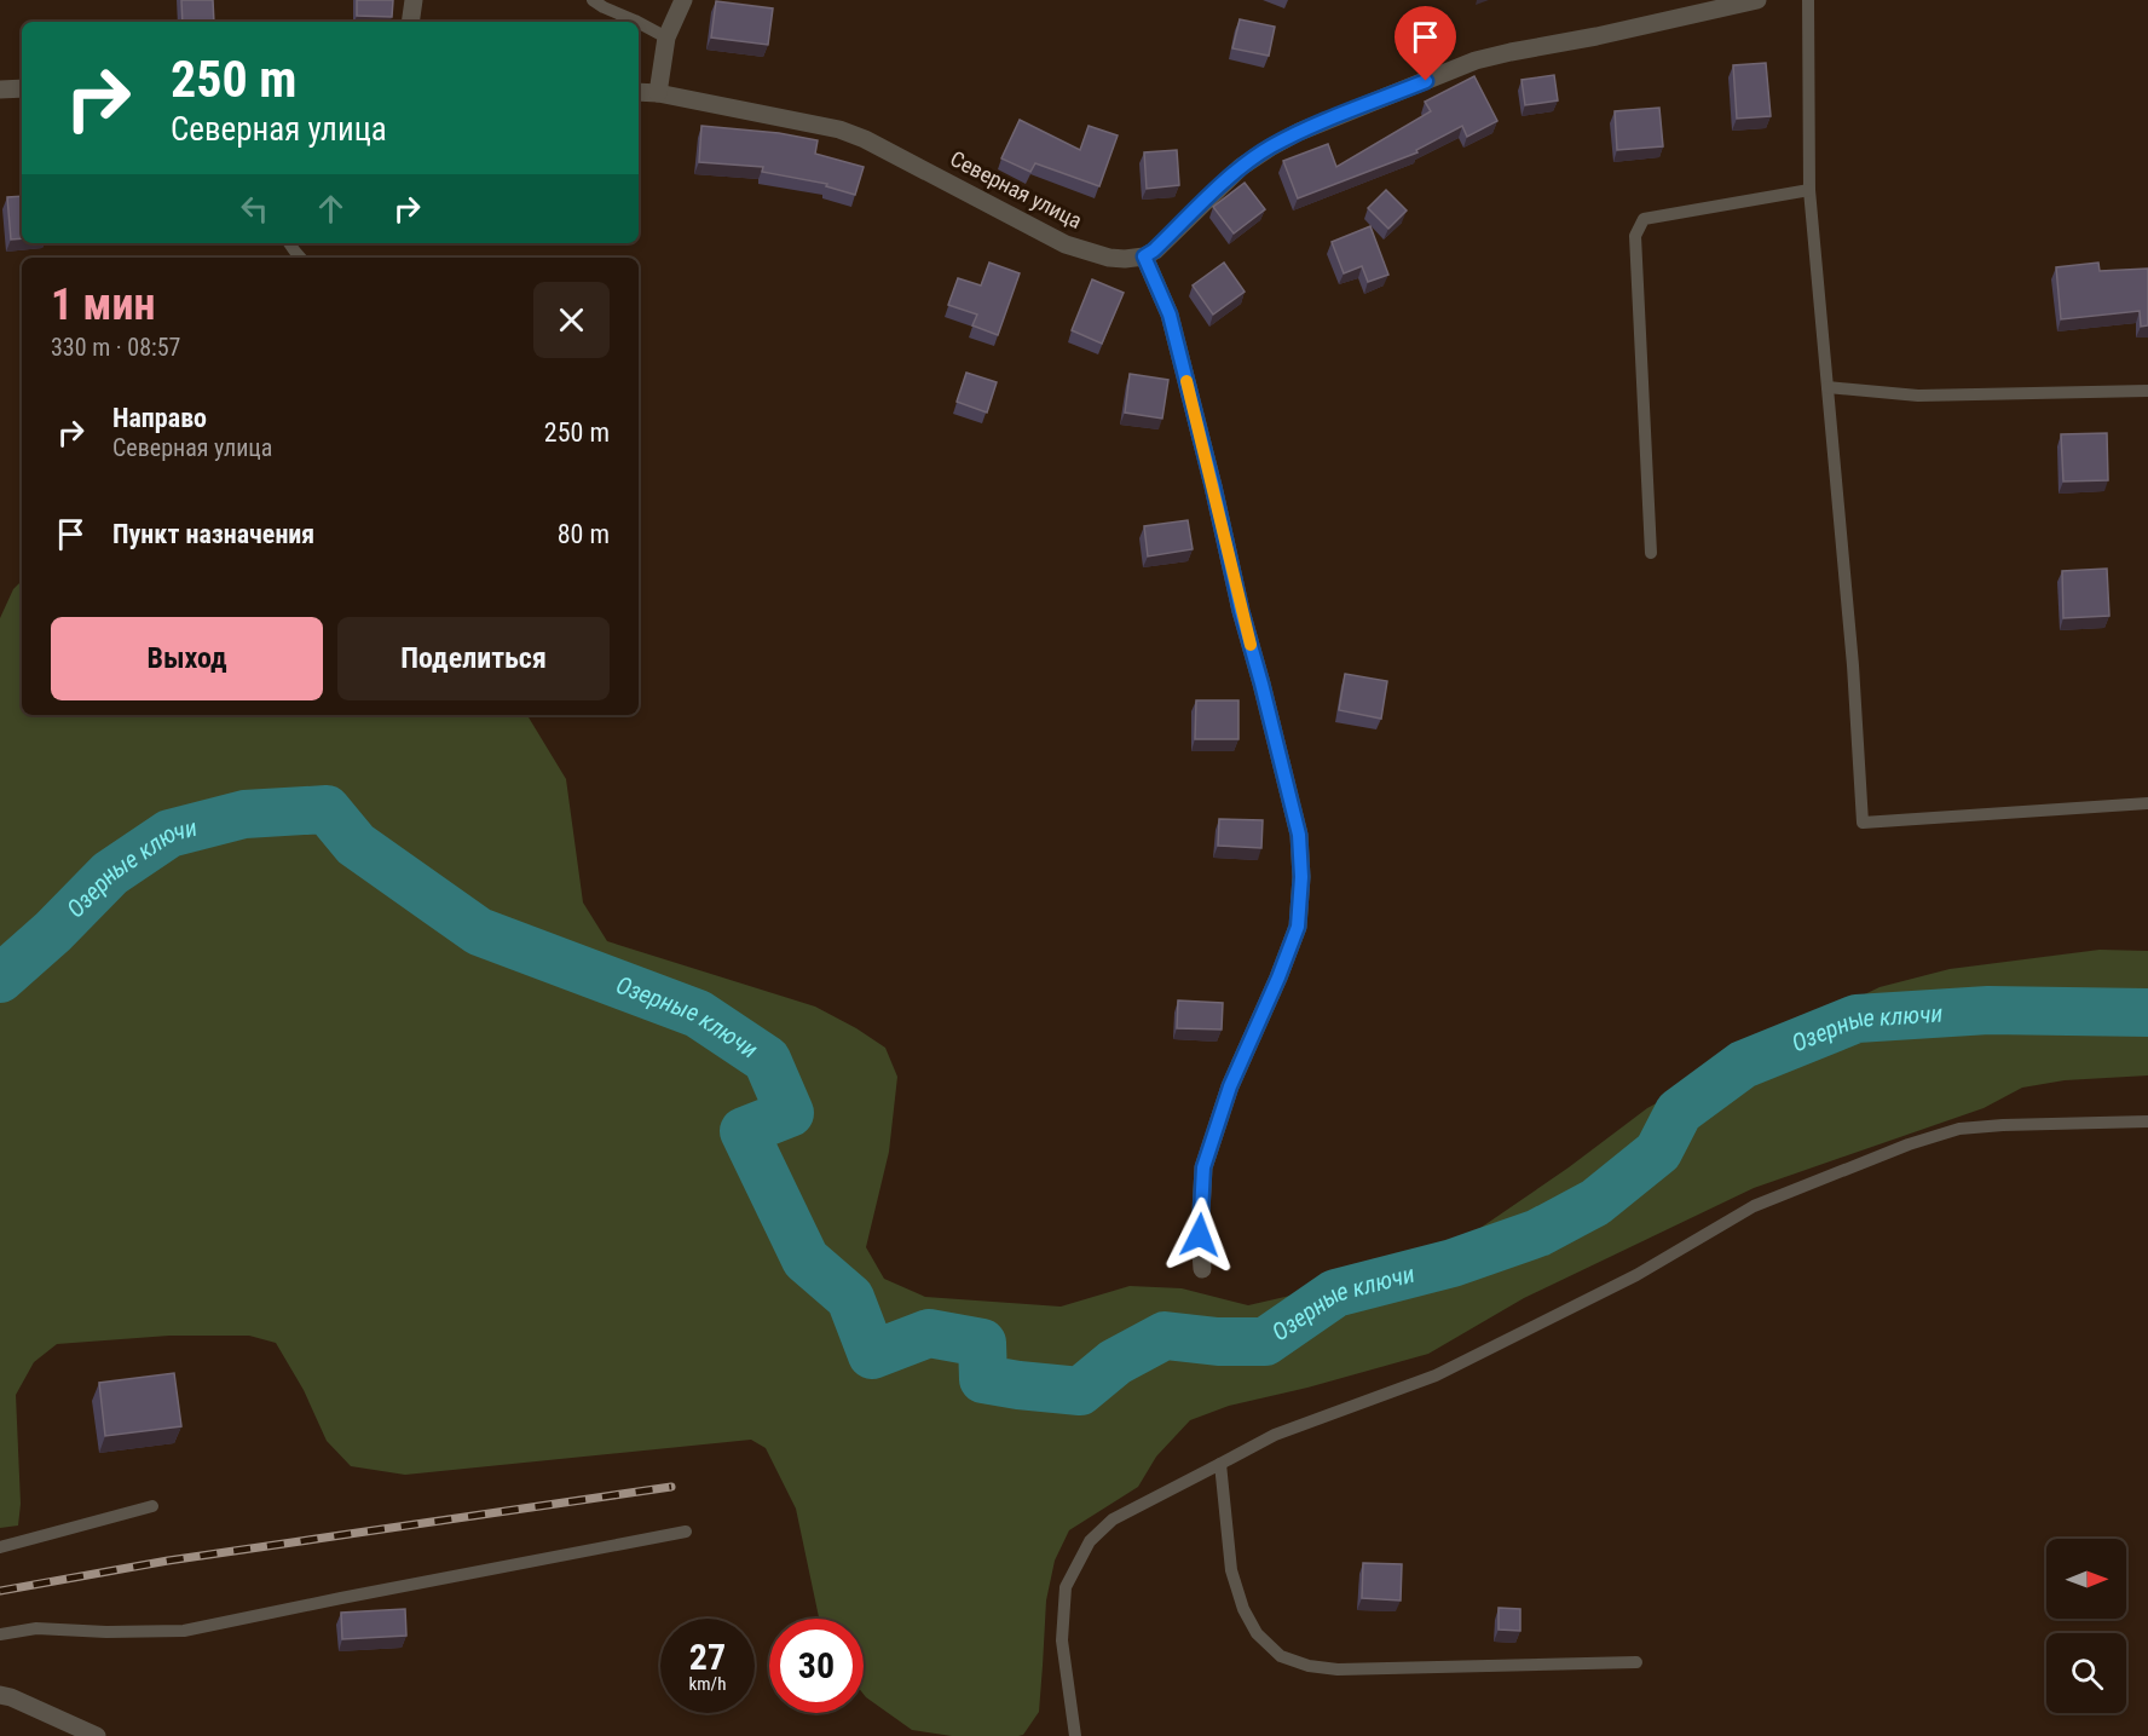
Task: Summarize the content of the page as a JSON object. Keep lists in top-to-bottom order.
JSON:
{
  "streets": {
    "street": ["Северная улица"]
  },
  "water": ["Озерные ключи"],
  "north": "right",
  "page": {
    "turn": ["250 m", "Северная улица"],
    "heading": ["1 мин", "330 m · 08:57"],
    "list": [
      {
        "name": "Направо",
        "note": "Северная улица",
        "value": "250 m"
      },
      {
        "name": "Пункт назначения",
        "value": "80 m"
      }
    ],
    "buttons": ["Выход", "Поделиться"],
    "speed": "27 km/h",
    "limit": "30"
  }
}
